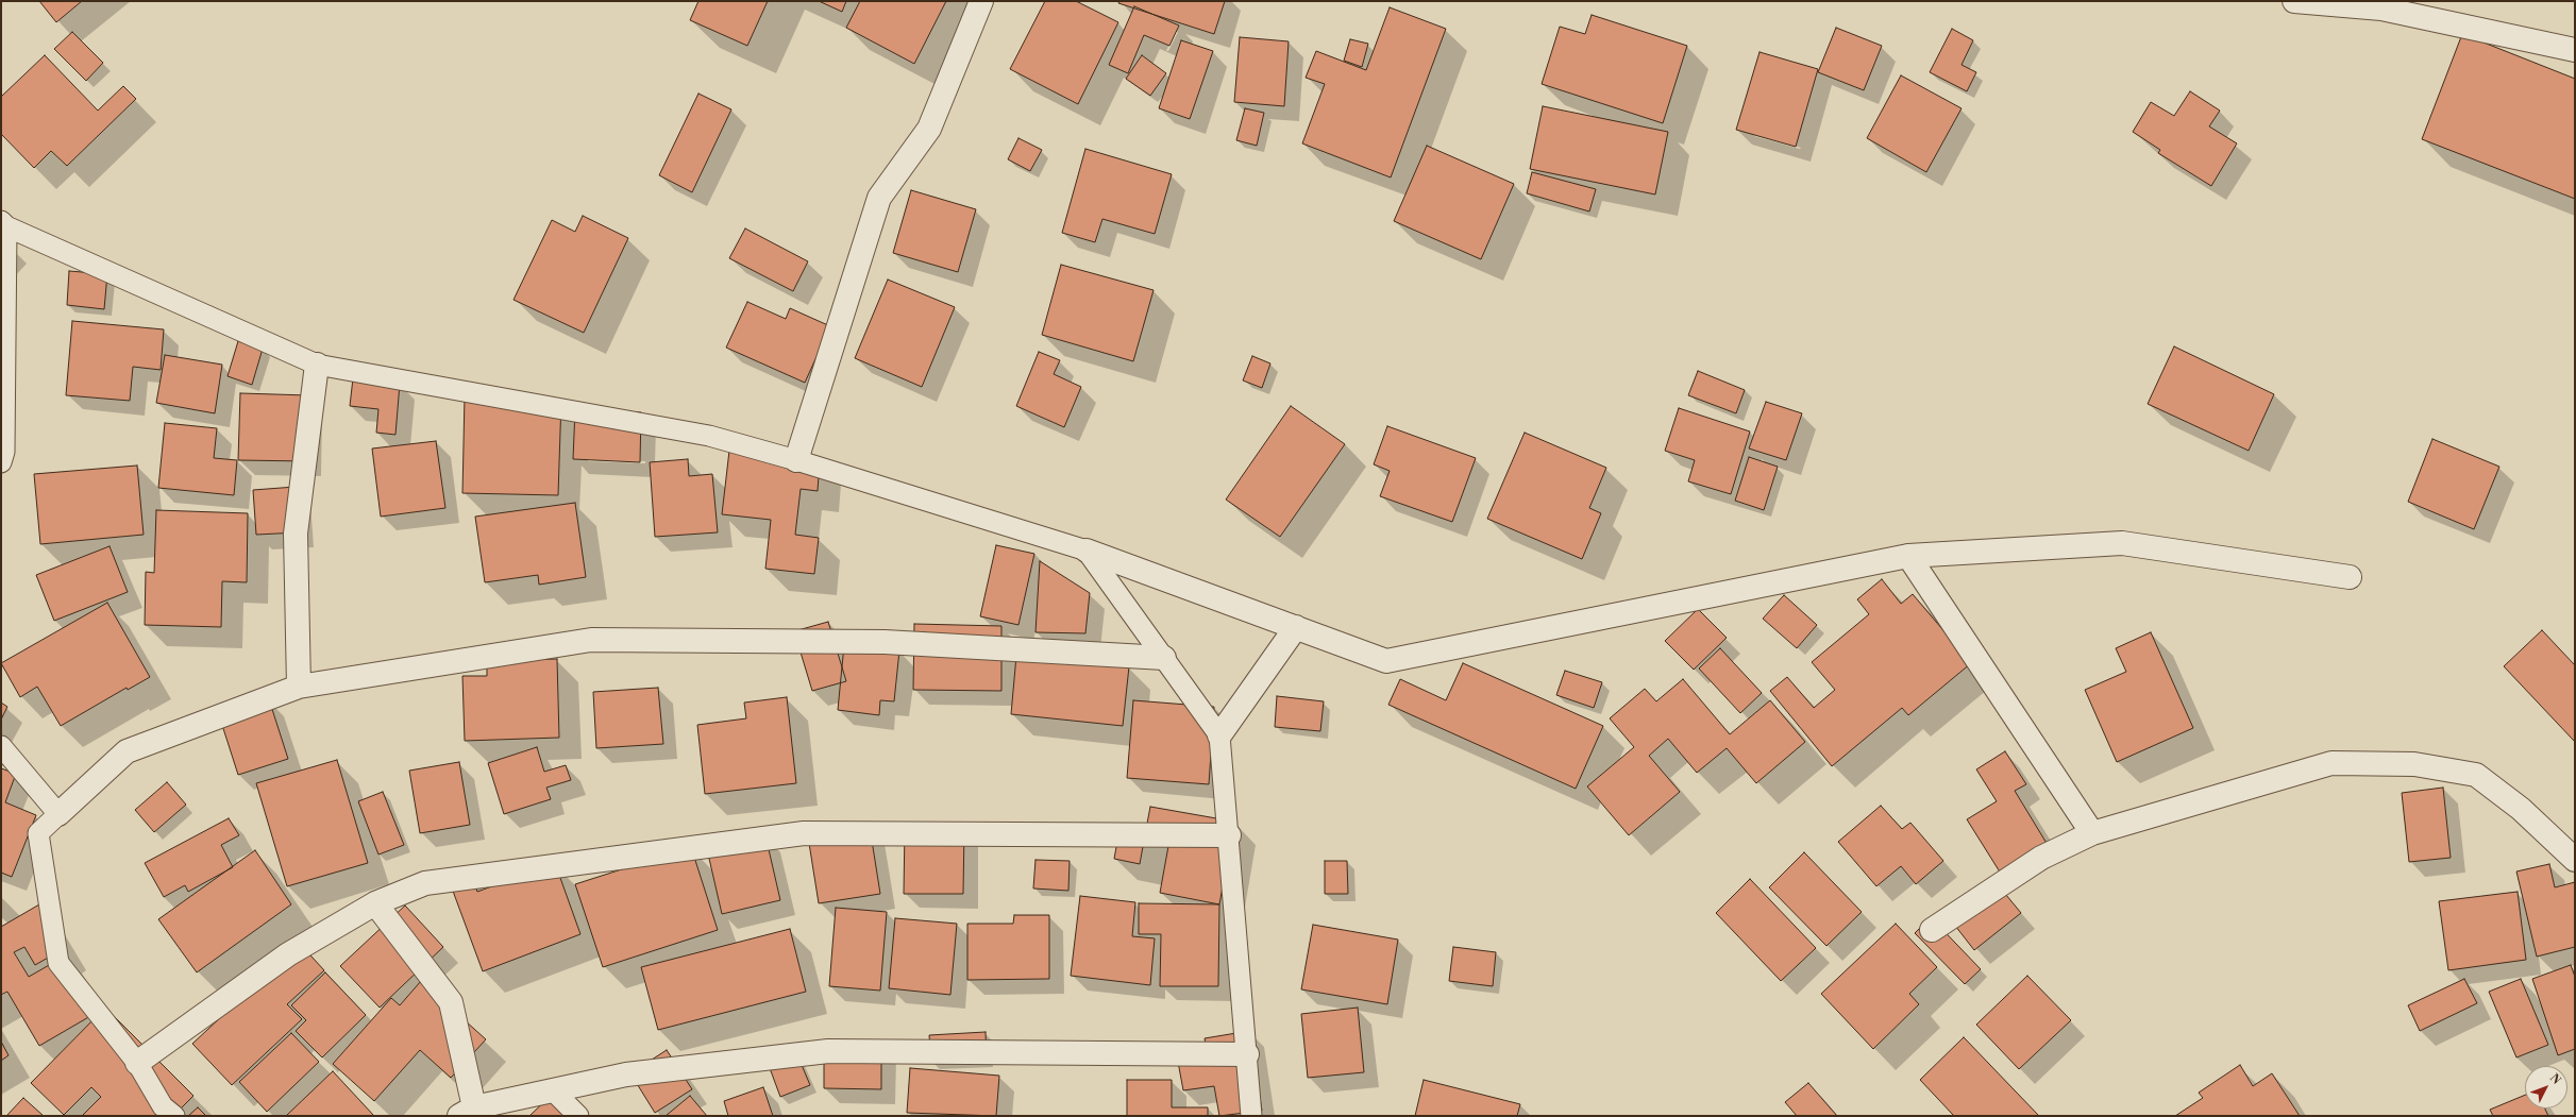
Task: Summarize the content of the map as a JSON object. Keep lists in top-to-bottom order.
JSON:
{
  "north": "top right"
}
